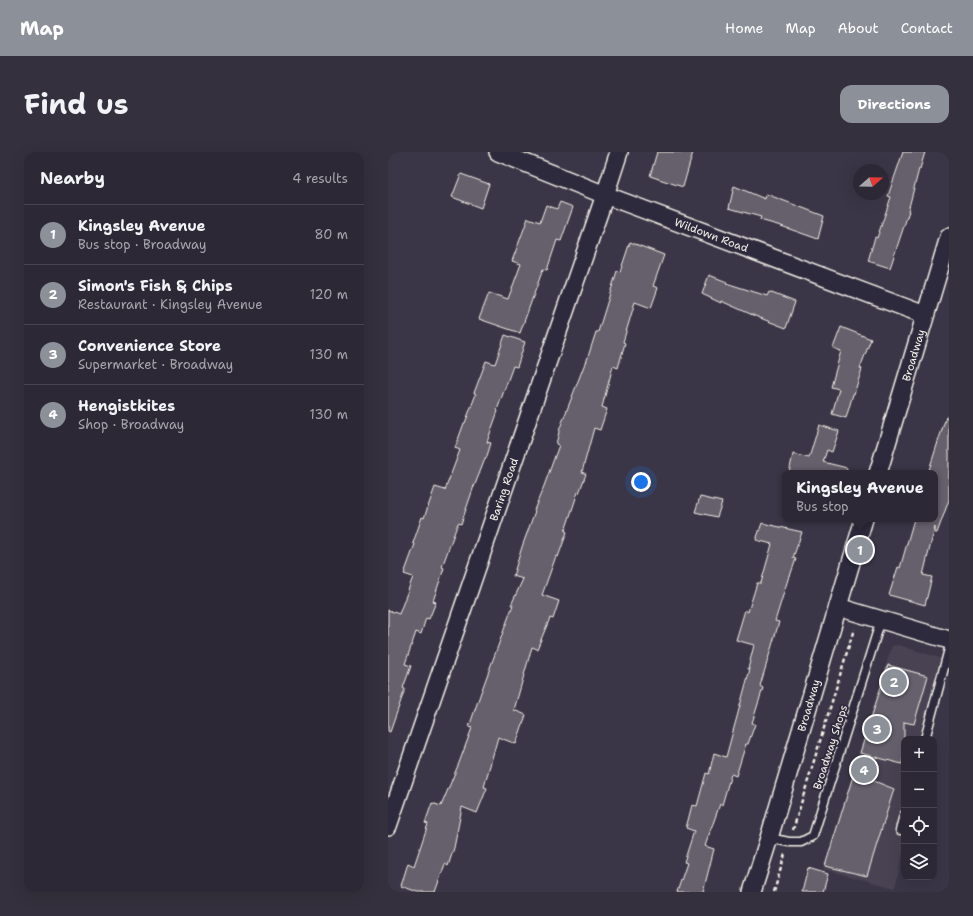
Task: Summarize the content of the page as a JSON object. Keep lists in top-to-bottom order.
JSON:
{
  "streets": {
    "street": ["Wildown Road", "Broadway", "Baring Road"],
    "lane": ["Broadway Shops"]
  },
  "crossings": [
    ["Wildown Road", "Broadway"],
    ["Wildown Road", "Baring Road"],
    ["Broadway", "Broadway Shops"]
  ],
  "north": "right",
  "page": {
    "header": "Map",
    "nav": [
      "Home",
      "Map",
      "About",
      "Contact"
    ],
    "title": "Find us",
    "buttons": "Directions",
    "heading": ["Nearby", "4 results"],
    "list": [
      {
        "mark": "1",
        "name": "Kingsley Avenue",
        "note": "Bus stop · Broadway",
        "value": "80 m"
      },
      {
        "mark": "2",
        "name": "Simon's Fish & Chips",
        "note": "Restaurant · Kingsley Avenue",
        "value": "120 m"
      },
      {
        "mark": "3",
        "name": "Convenience Store",
        "note": "Supermarket · Broadway",
        "value": "130 m"
      },
      {
        "mark": "4",
        "name": "Hengistkites",
        "note": "Shop · Broadway",
        "value": "130 m"
      }
    ],
    "popup": ["Kingsley Avenue", "Bus stop"],
    "pins": [
      "1",
      "2",
      "3",
      "4"
    ],
    "map_buttons": ["+", "−"]
  }
}
